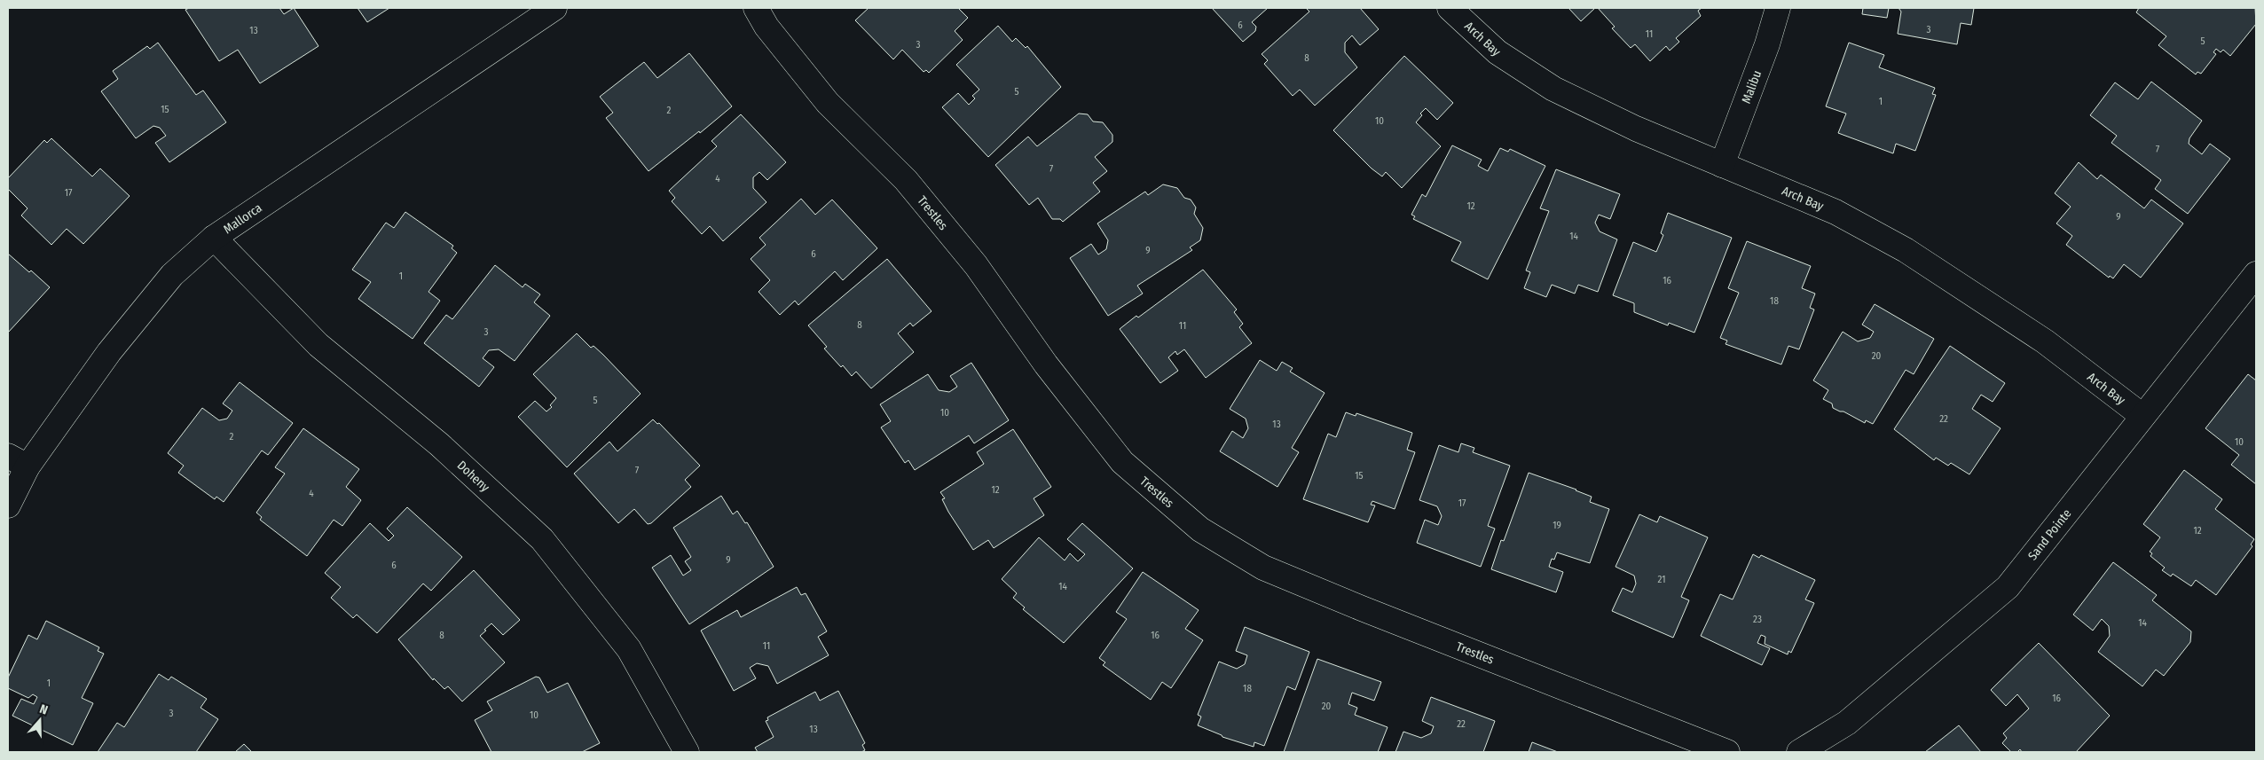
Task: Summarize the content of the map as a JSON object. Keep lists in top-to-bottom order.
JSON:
{
  "streets": {
    "street": [
      "Arch Bay",
      "Malibu",
      "Trestles",
      "Mallorca",
      "Doheny",
      "Sand Pointe"
    ]
  },
  "crossings": [
    ["Arch Bay", "Malibu"],
    ["Arch Bay", "Sand Pointe"],
    ["Mallorca", "Doheny"]
  ],
  "house_numbers": [
    "6",
    "3",
    "13",
    "11",
    "5",
    "3",
    "8",
    "5",
    "1",
    "15",
    "2",
    "10",
    "7",
    "7",
    "4",
    "17",
    "12",
    "9",
    "14",
    "9",
    "6",
    "1",
    "16",
    "18",
    "8",
    "11",
    "3",
    "20",
    "5",
    "10",
    "22",
    "13",
    "2",
    "10",
    "7",
    "15",
    "12",
    "4",
    "17",
    "19",
    "12",
    "9",
    "6",
    "21",
    "14",
    "23",
    "14",
    "8",
    "16",
    "11",
    "1",
    "18",
    "16",
    "20",
    "3",
    "10",
    "22",
    "13"
  ],
  "north": "top"
}
